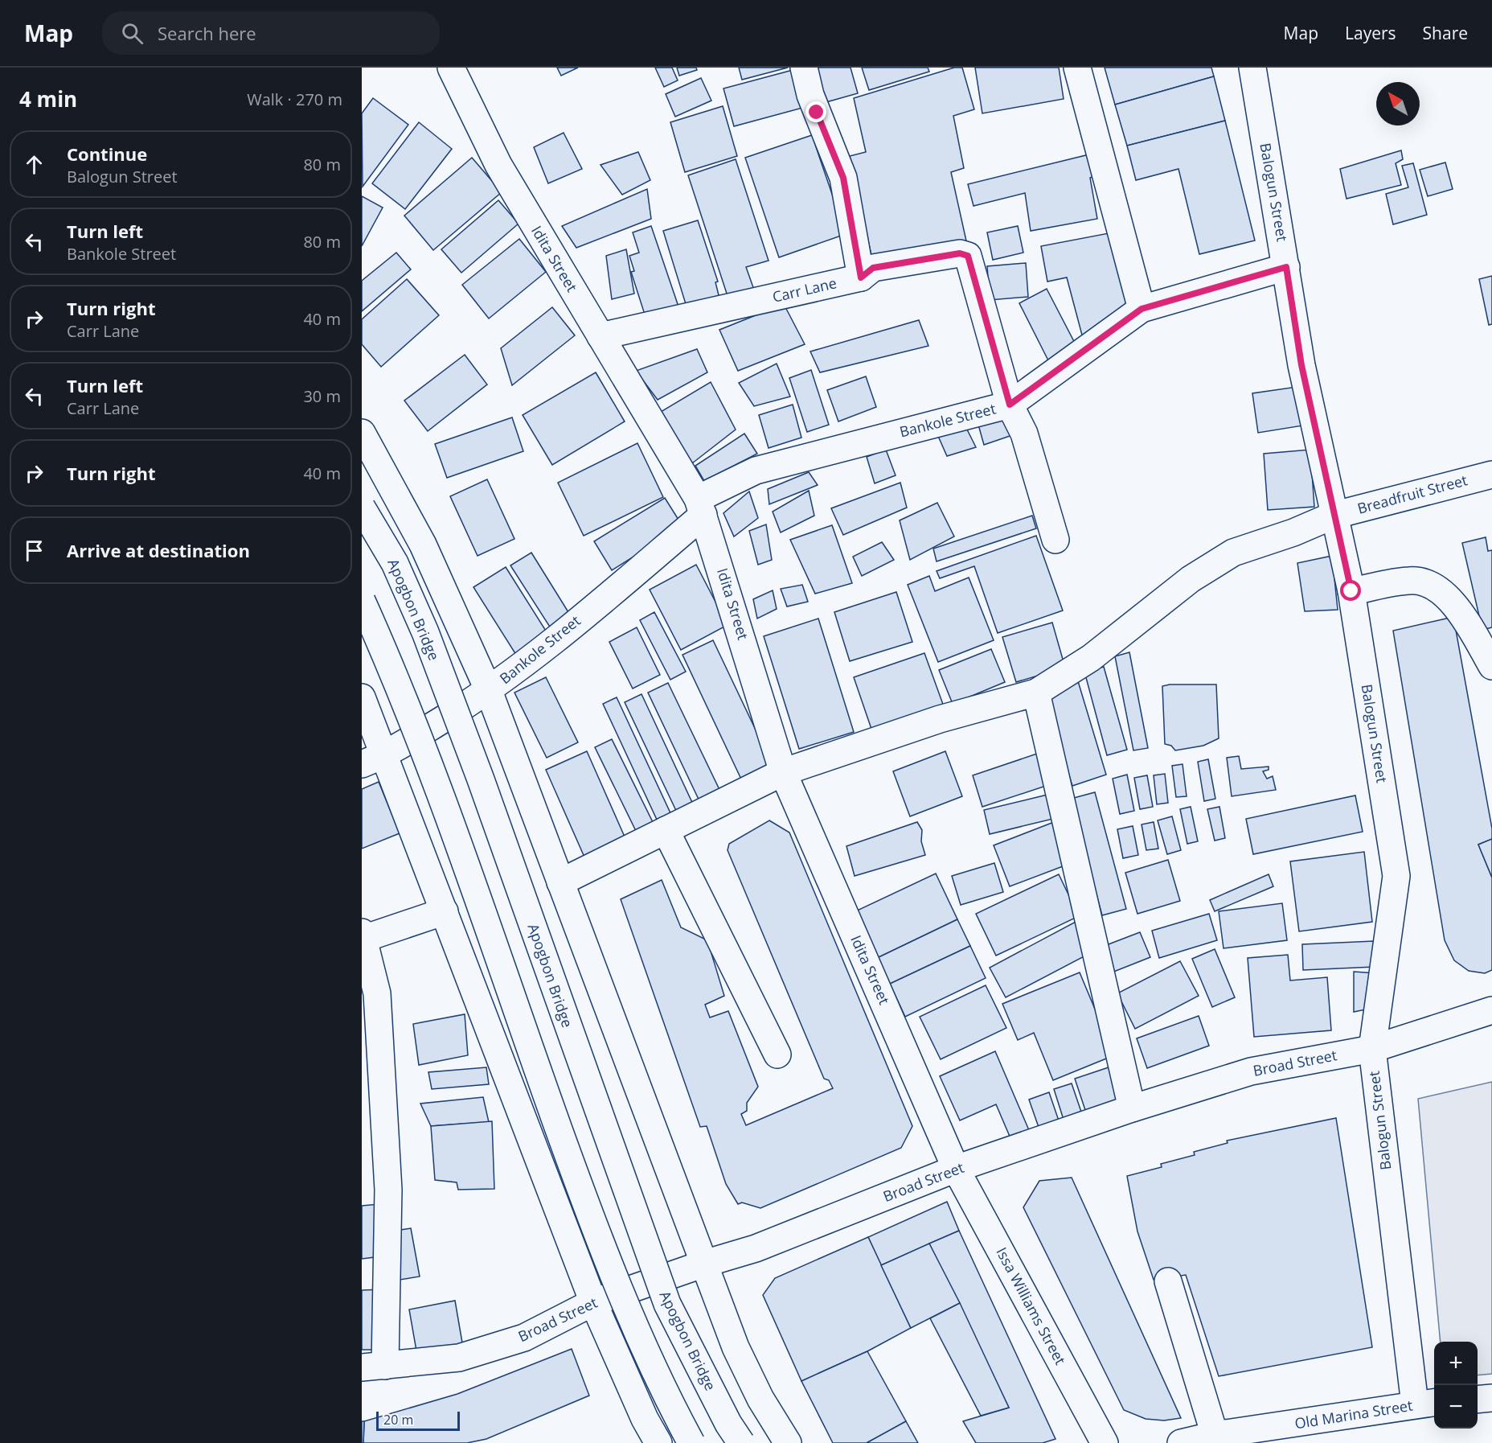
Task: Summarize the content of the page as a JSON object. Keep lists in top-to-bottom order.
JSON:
{
  "streets": {
    "main road": [
      "Balogun Street",
      "Idita Street",
      "Carr Lane",
      "Bankole Street",
      "Breadfruit Street",
      "Apogbon Bridge",
      "Broad Street",
      "Issa Williams Street",
      "Old Marina Street"
    ]
  },
  "crossings": [
    ["Balogun Street", "Bankole Street"],
    ["Balogun Street", "Breadfruit Street"],
    ["Balogun Street", "Broad Street"],
    ["Balogun Street", "Old Marina Street"],
    ["Idita Street", "Carr Lane"],
    ["Idita Street", "Bankole Street"],
    ["Idita Street", "Breadfruit Street"],
    ["Idita Street", "Broad Street"],
    ["Idita Street", "Issa Williams Street"],
    ["Carr Lane", "Bankole Street"],
    ["Broad Street", "Issa Williams Street"]
  ],
  "scale_bar": "20 m",
  "north": "top left",
  "page": {
    "header": "Map",
    "search": "Search here",
    "nav": ["Map", "Layers", "Share"],
    "heading": ["4 min", "Walk · 270 m"],
    "list": [
      ["Continue", "Balogun Street", "80 m"],
      ["Turn left", "Bankole Street", "80 m"],
      ["Turn right", "Carr Lane", "40 m"],
      ["Turn left", "Carr Lane", "30 m"],
      ["Turn right", "40 m"],
      "Arrive at destination"
    ],
    "map_buttons": ["+", "−"],
    "scale": "20 m"
  }
}
